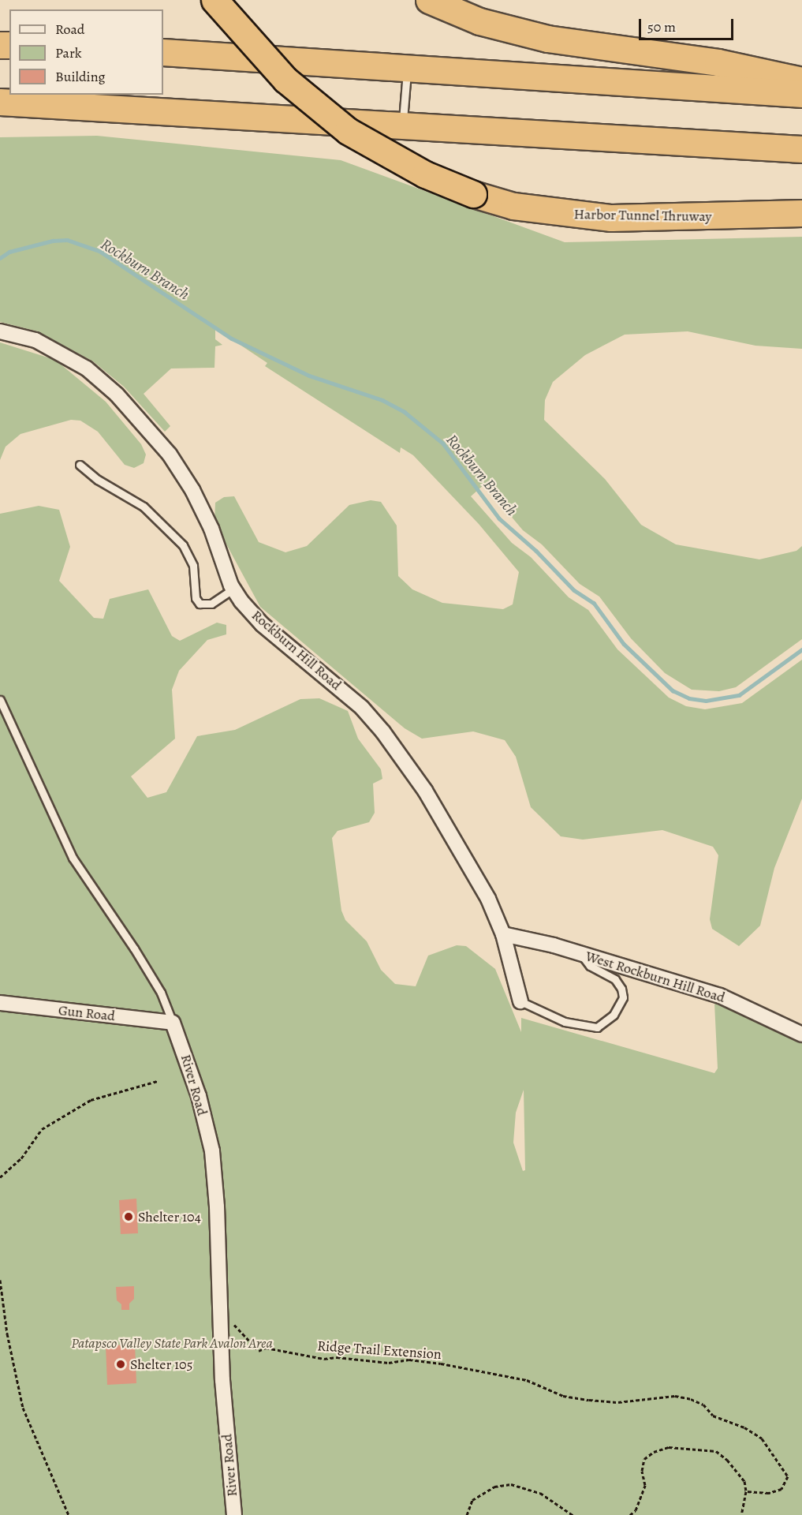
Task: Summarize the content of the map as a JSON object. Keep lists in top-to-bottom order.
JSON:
{
  "streets": {
    "highway": ["Harbor Tunnel Thruway"],
    "street": [
      "Rockburn Hill Road",
      "West Rockburn Hill Road",
      "Gun Road",
      "River Road"
    ],
    "path": ["Ridge Trail Extension"]
  },
  "crossings": [
    ["Rockburn Hill Road", "West Rockburn Hill Road"],
    ["Gun Road", "River Road"]
  ],
  "water": ["Rockburn Branch"],
  "parks": ["Patapsco Valley State Park Avalon Area"],
  "places": ["Shelter 104", "Shelter 105"],
  "legend": ["Road", "Park", "Building"],
  "scale_bar": "50 m"
}
